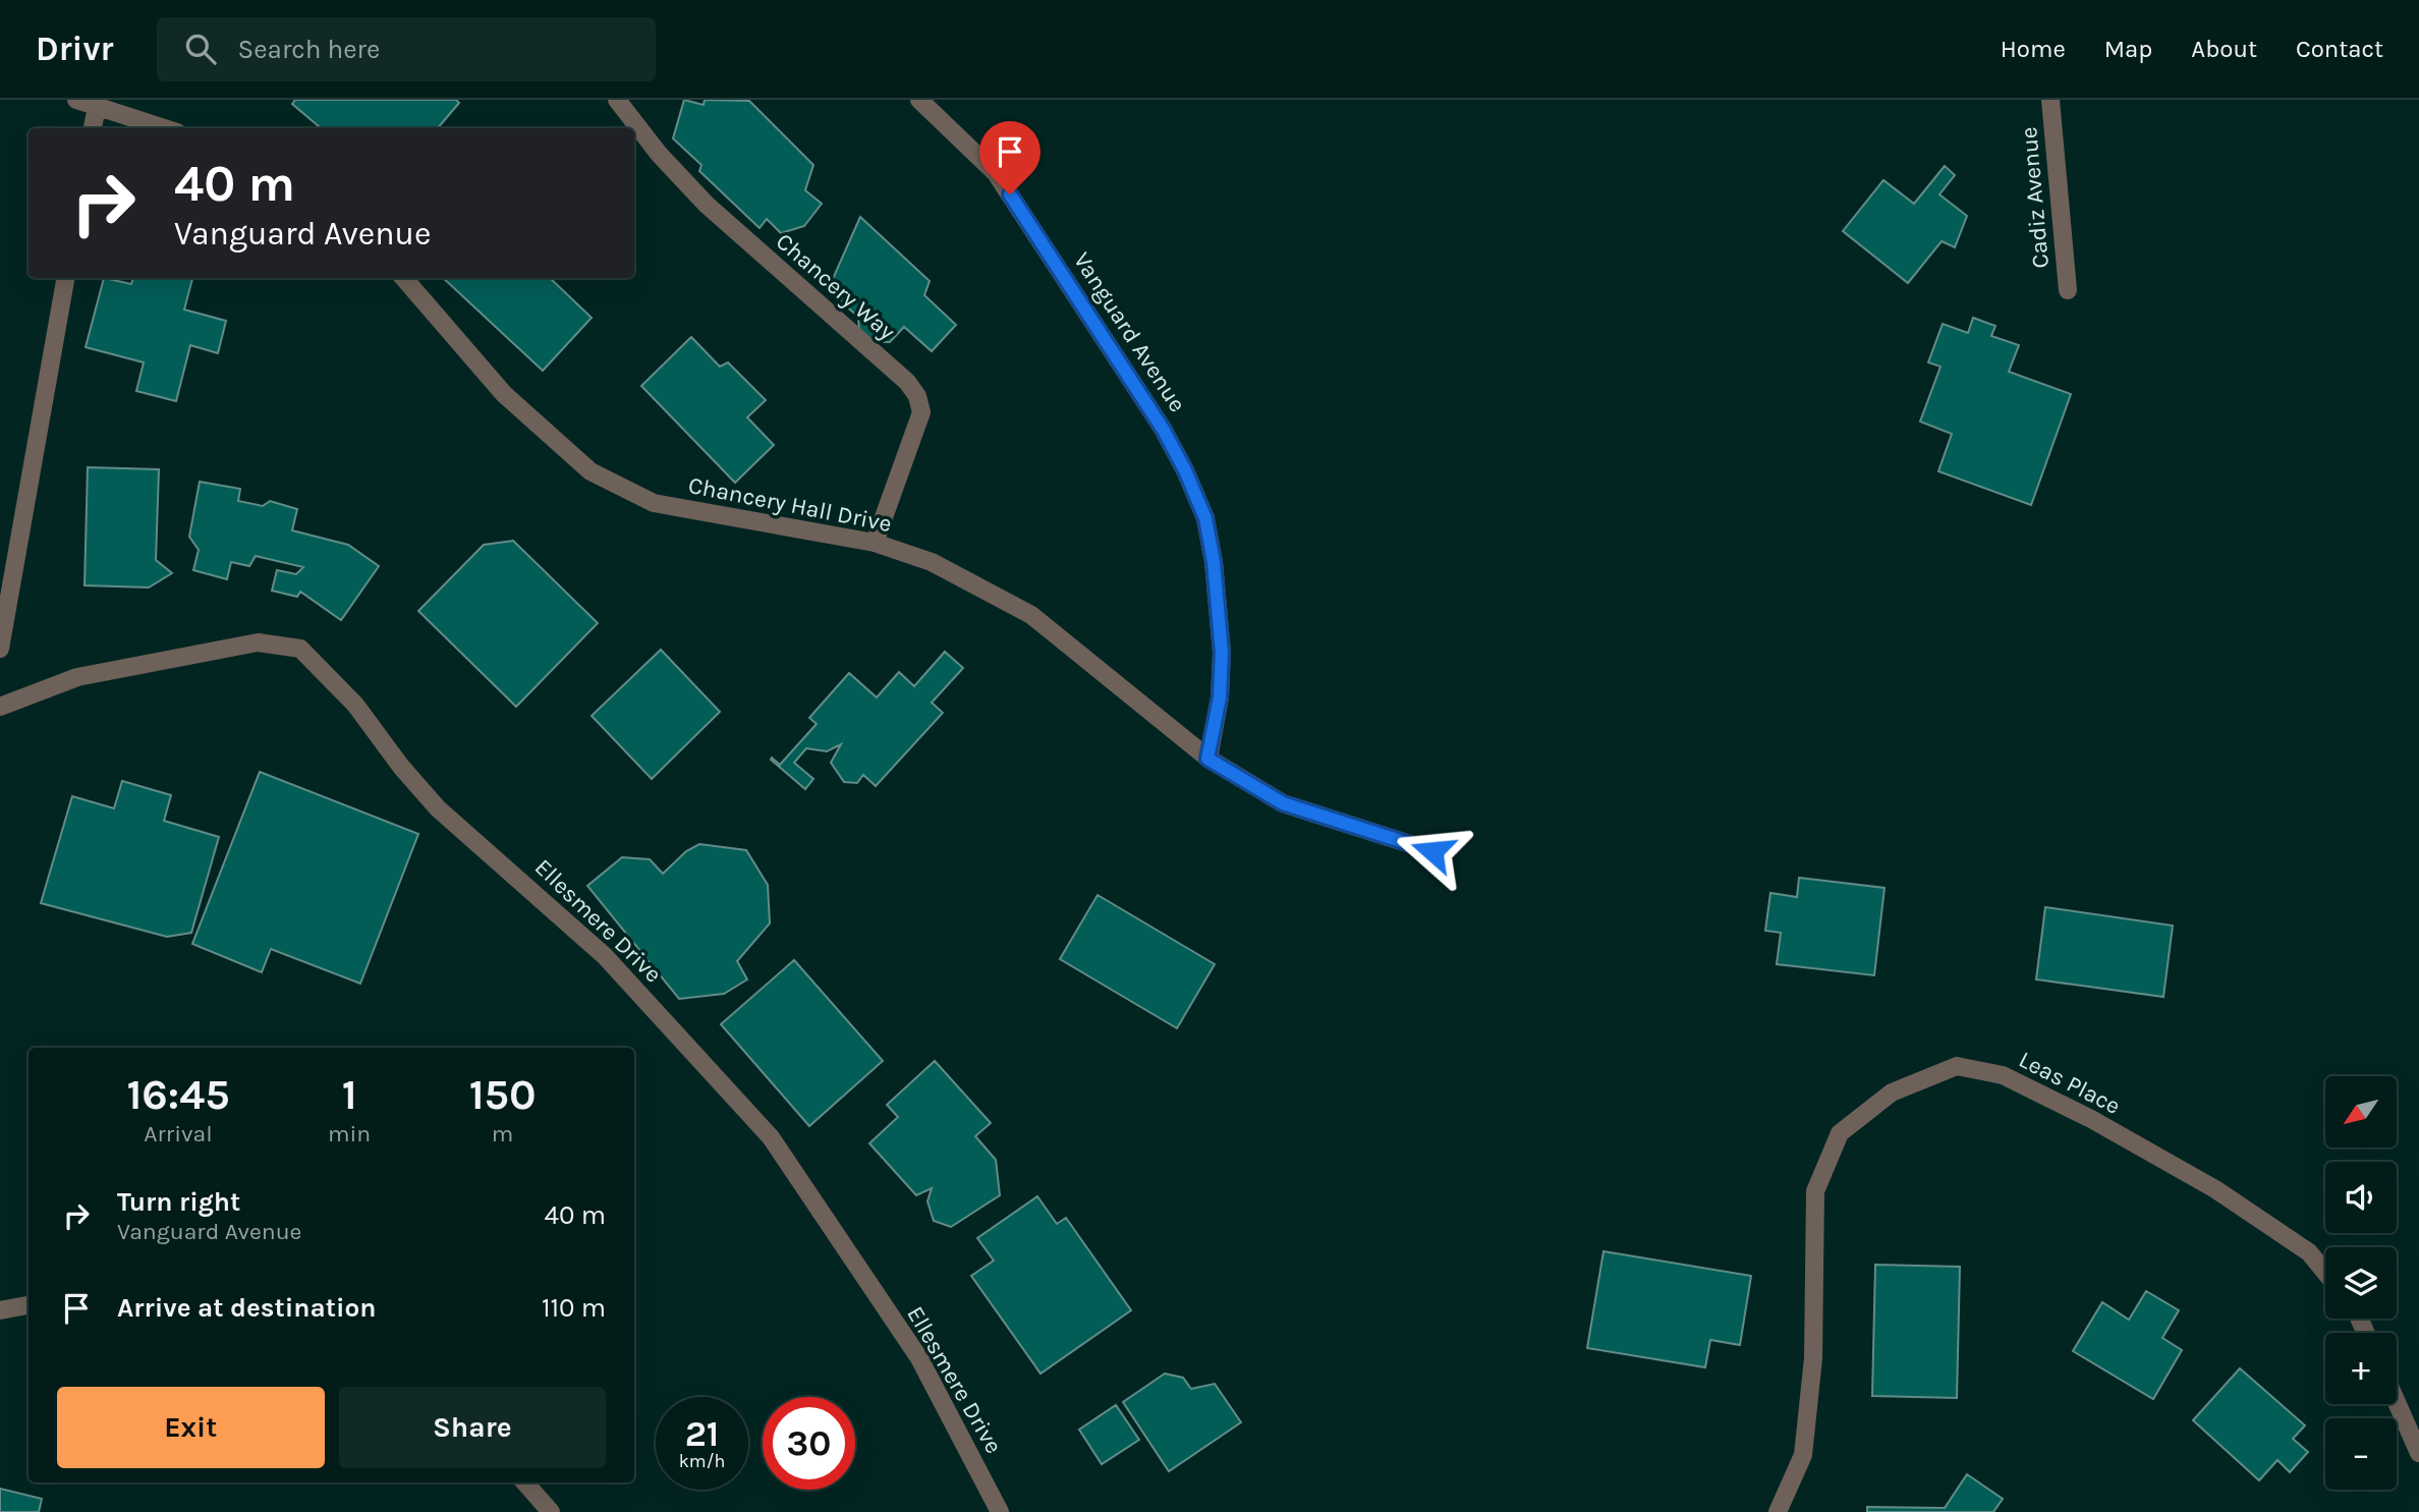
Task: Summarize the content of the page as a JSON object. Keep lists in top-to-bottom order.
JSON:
{
  "streets": {
    "street": [
      "Cadiz Avenue",
      "Chancery Way",
      "Vanguard Avenue",
      "Chancery Hall Drive",
      "Ellesmere Drive",
      "Leas Place"
    ]
  },
  "crossings": [
    ["Chancery Way", "Chancery Hall Drive"],
    ["Vanguard Avenue", "Chancery Hall Drive"]
  ],
  "north": "bottom left",
  "page": {
    "header": "Drivr",
    "search": "Search here",
    "nav": [
      "Home",
      "Map",
      "About",
      "Contact"
    ],
    "turn": ["40 m", "Vanguard Avenue"],
    "eta": [
      "16:45",
      "Arrival",
      "1",
      "min",
      "150",
      "m"
    ],
    "map_buttons": ["+", "−"],
    "list": [
      {
        "name": "Turn right",
        "note": "Vanguard Avenue",
        "value": "40 m"
      },
      {
        "name": "Arrive at destination",
        "value": "110 m"
      }
    ],
    "buttons": ["Exit", "Share"],
    "speed": "21 km/h",
    "limit": "30"
  }
}
